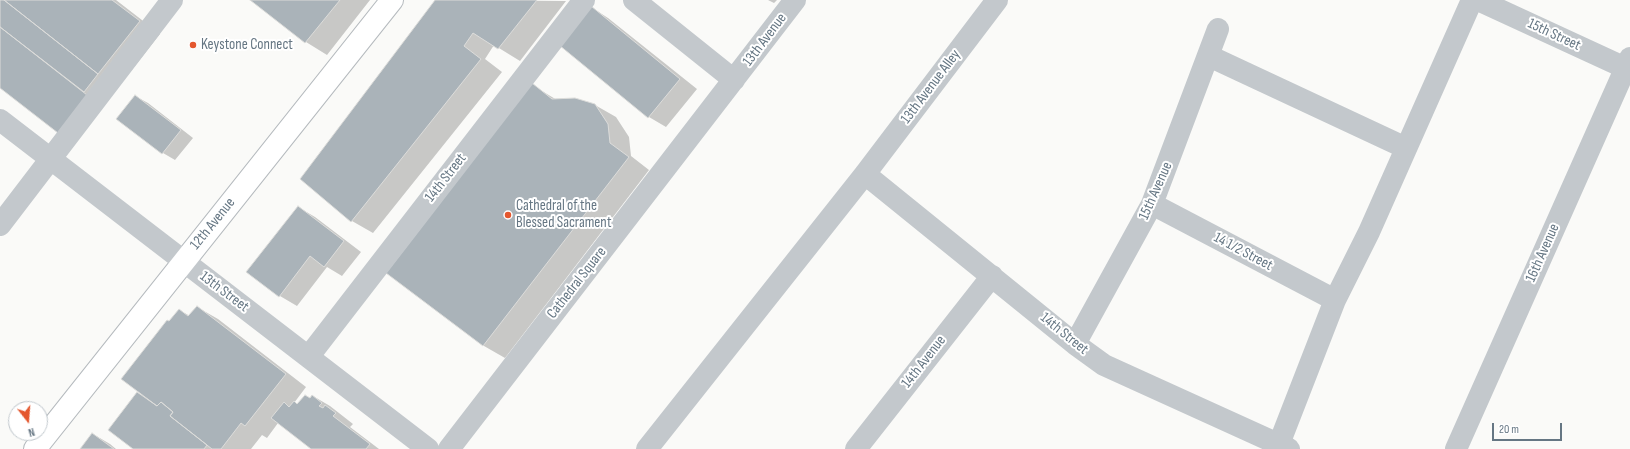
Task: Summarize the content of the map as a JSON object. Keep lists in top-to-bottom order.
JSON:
{
  "streets": {
    "main road": ["12th Avenue"],
    "street": [
      "15th Street",
      "13th Avenue",
      "13th Avenue Alley",
      "14th Street",
      "15th Avenue",
      "14 1/2 Street",
      "16th Avenue",
      "Cathedral Square",
      "13th Street",
      "14th Avenue"
    ]
  },
  "crossings": [
    ["15th Street", "16th Avenue"],
    ["13th Avenue", "Cathedral Square"],
    ["13th Avenue Alley", "14th Street"],
    ["14th Street", "15th Avenue"],
    ["14th Street", "13th Street"],
    ["14th Street", "14th Avenue"],
    ["15th Avenue", "14 1/2 Street"],
    ["12th Avenue", "13th Street"]
  ],
  "places": ["Keystone Connect", "Cathedral of the Blessed Sacrament"],
  "scale_bar": "20 m",
  "north": "bottom"
}
